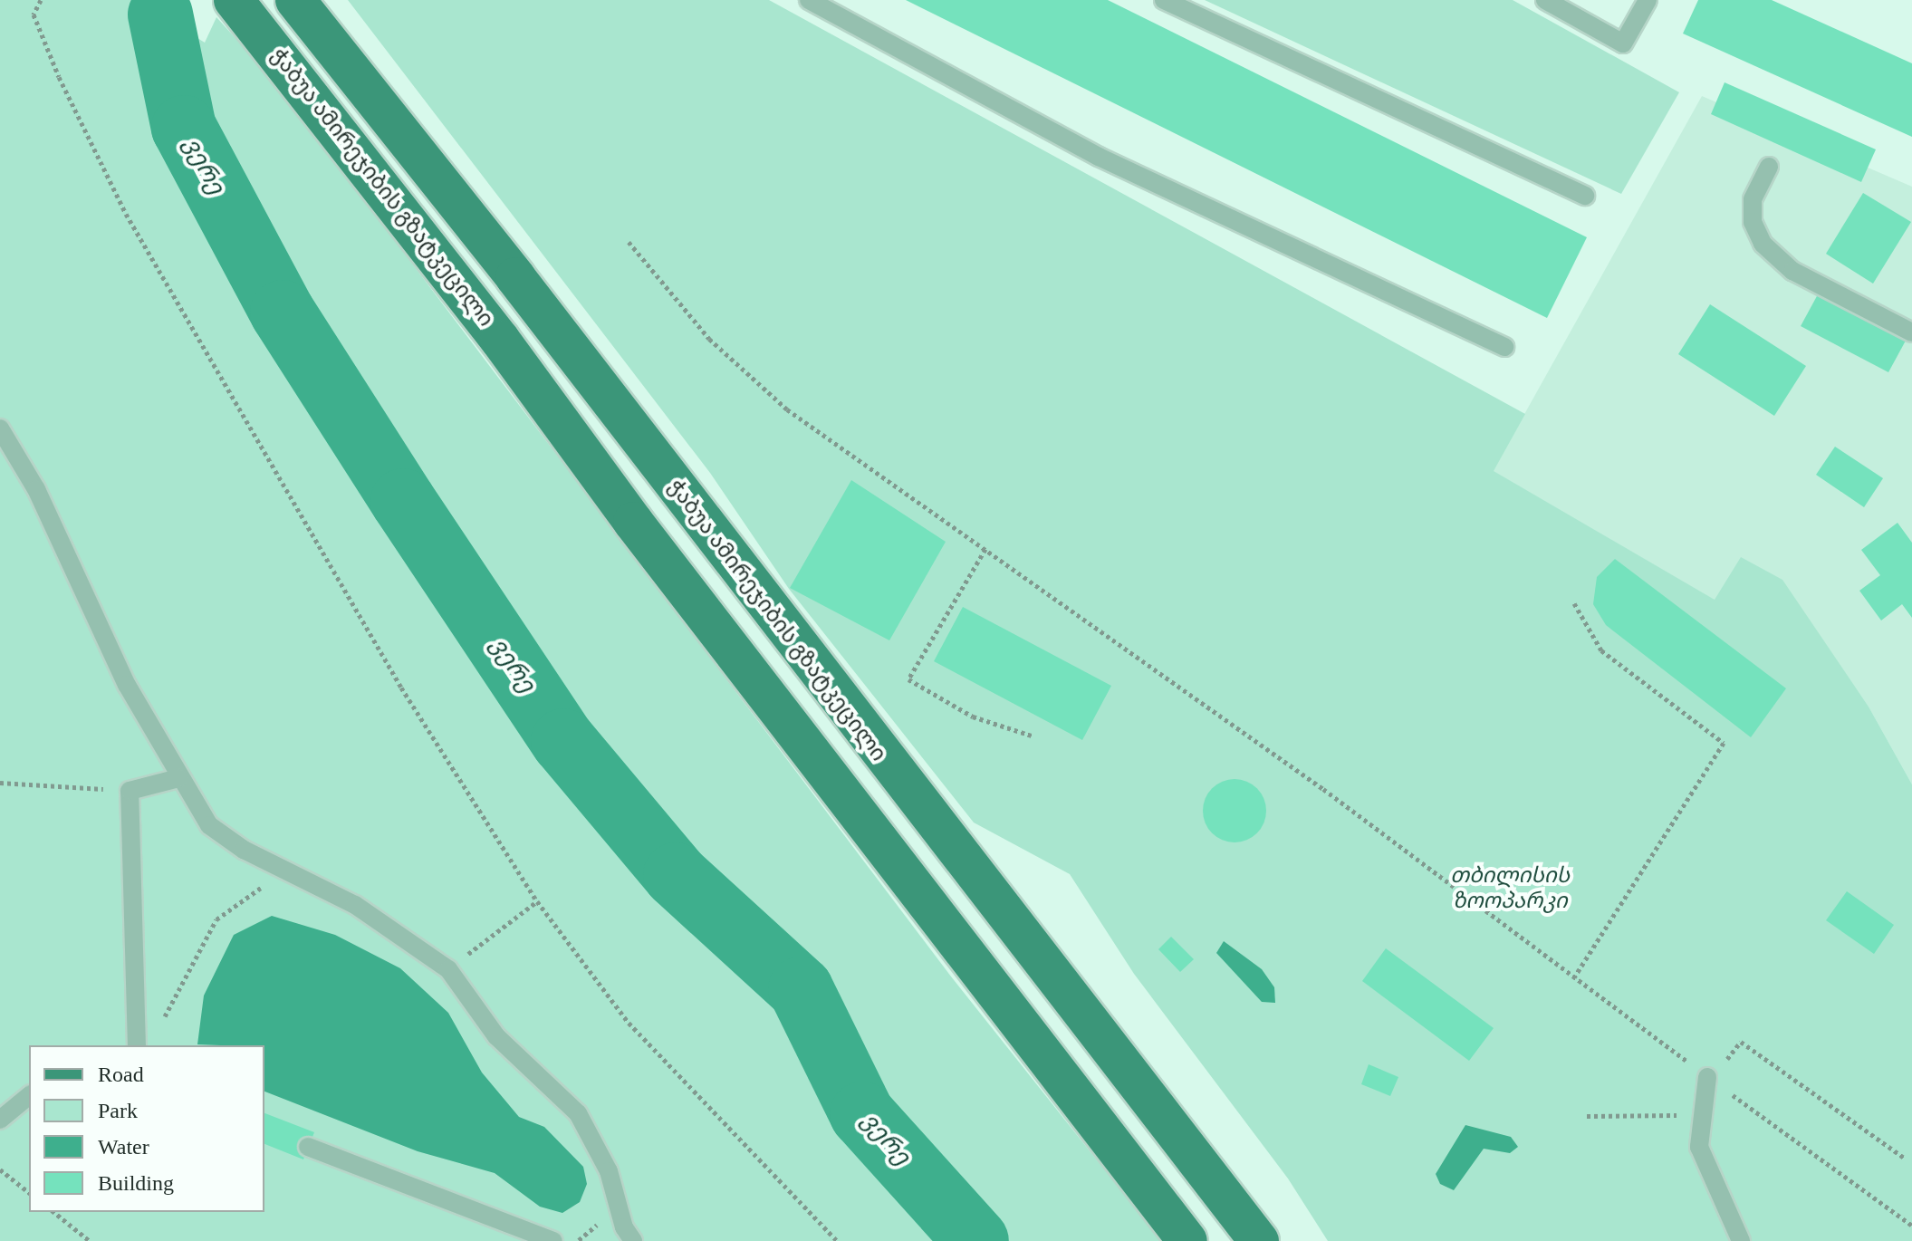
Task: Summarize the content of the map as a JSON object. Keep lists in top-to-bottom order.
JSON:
{
  "streets": {
    "main road": ["ჭაბუა ამირეჯიბის გზატკეცილი"]
  },
  "water": ["ვერე"],
  "parks": ["თბილისის ზოოპარკი"],
  "legend": [
    "Road",
    "Park",
    "Water",
    "Building"
  ]
}
